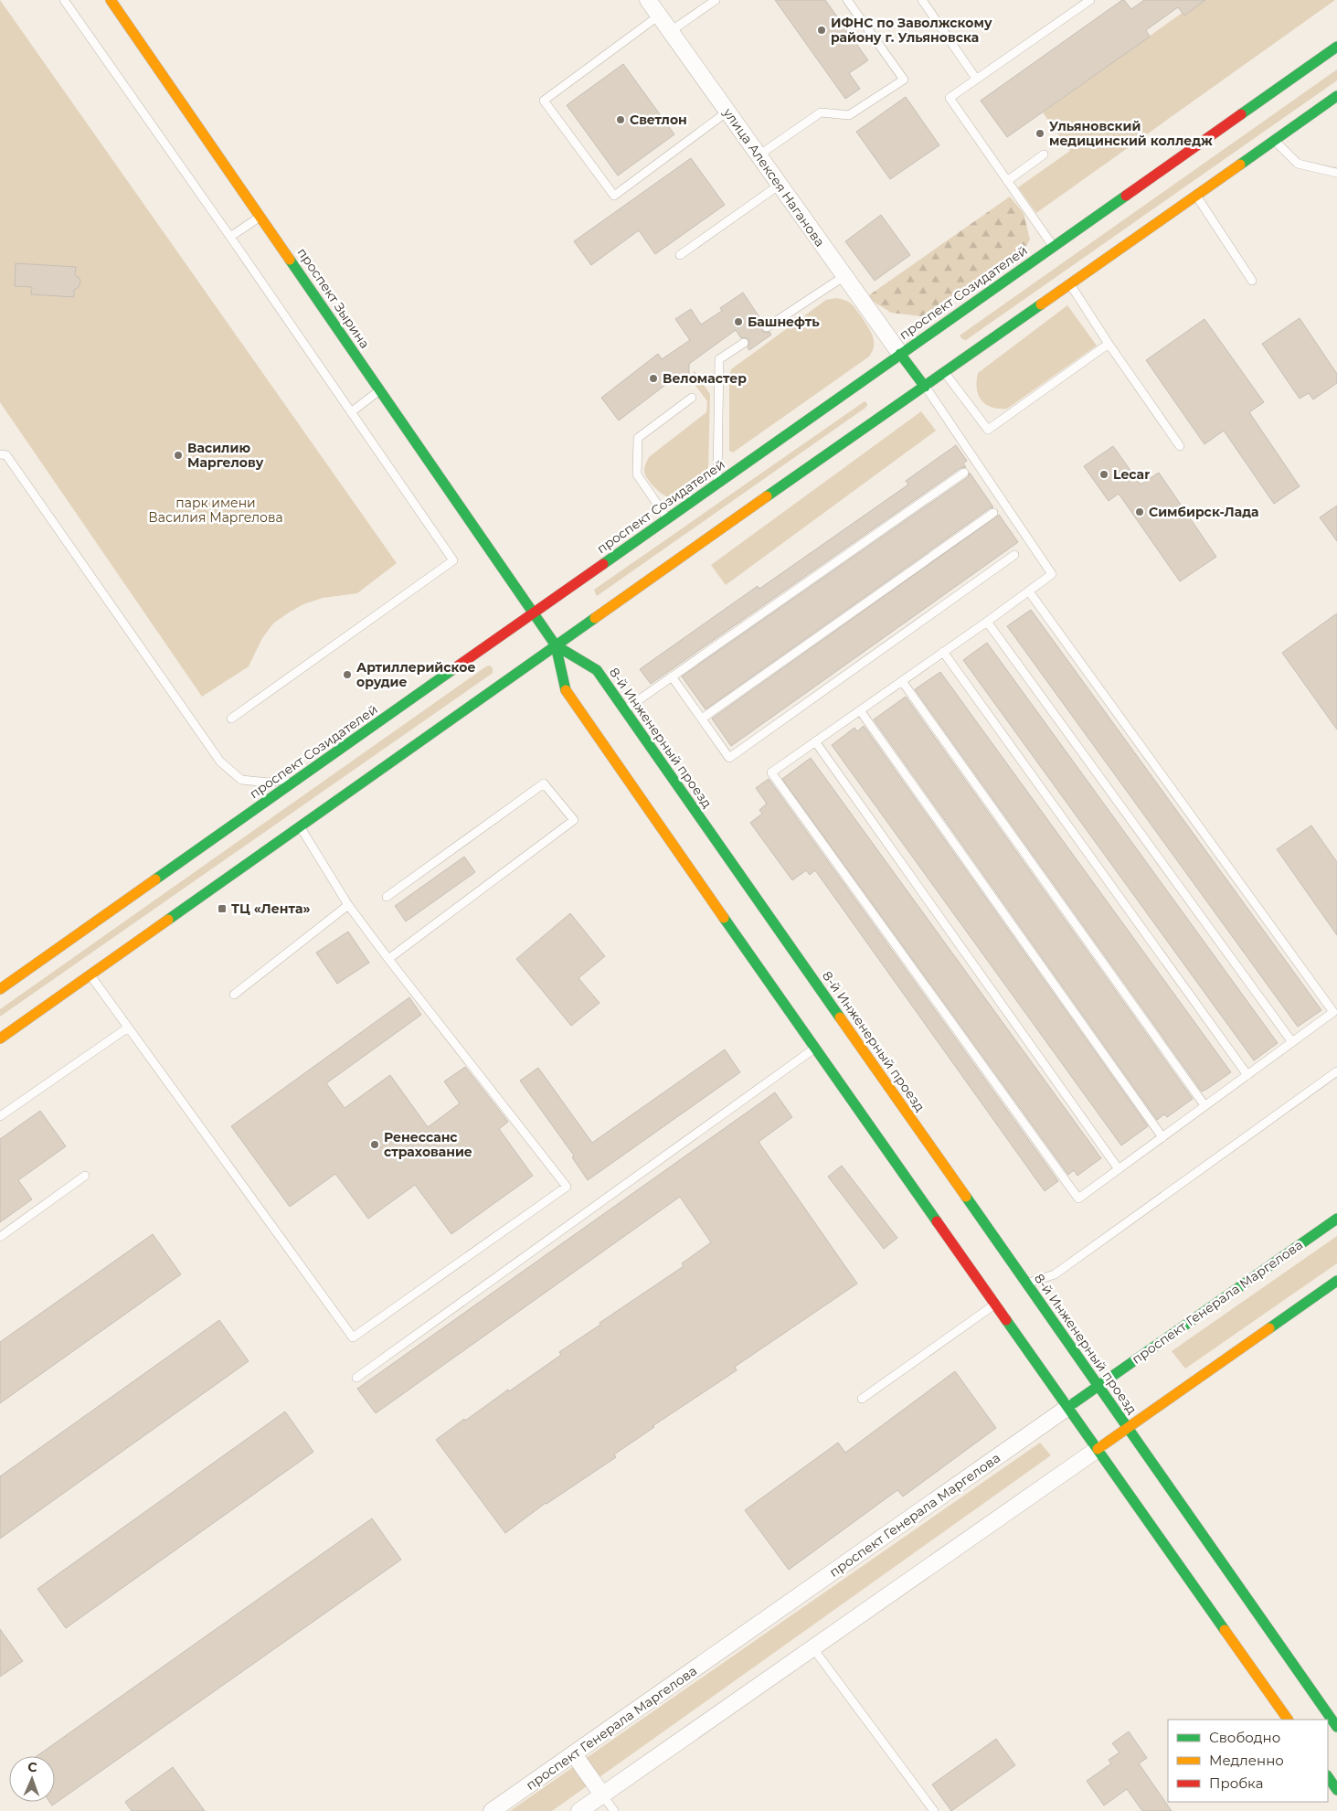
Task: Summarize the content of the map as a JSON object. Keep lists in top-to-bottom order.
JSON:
{
  "streets": {
    "street": [
      "улица Алексея Наганова",
      "проспект Созидателей",
      "проспект Зырина",
      "8-й Инженерный проезд",
      "проспект Генерала Маргелова"
    ]
  },
  "crossings": [
    ["улица Алексея Наганова", "проспект Созидателей"],
    ["проспект Созидателей", "проспект Зырина"],
    ["проспект Зырина", "8-й Инженерный проезд"],
    ["8-й Инженерный проезд", "проспект Генерала Маргелова"]
  ],
  "parks": ["парк имени Василия Маргелова"],
  "places": {
    "other": [
      "ИФНС по Заволжскому району г. Ульяновска",
      "Светлон",
      "Ульяновский медицинский колледж",
      "Башнефть",
      "Веломастер",
      "Василию Маргелову",
      "Lecar",
      "Симбирск-Лада",
      "Артиллерийское орудие",
      "Ренессанс страхование"
    ],
    "transit": ["ТЦ «Лента»"]
  },
  "legend": ["Свободно", "Медленно", "Пробка"],
  "north": "top"
}
